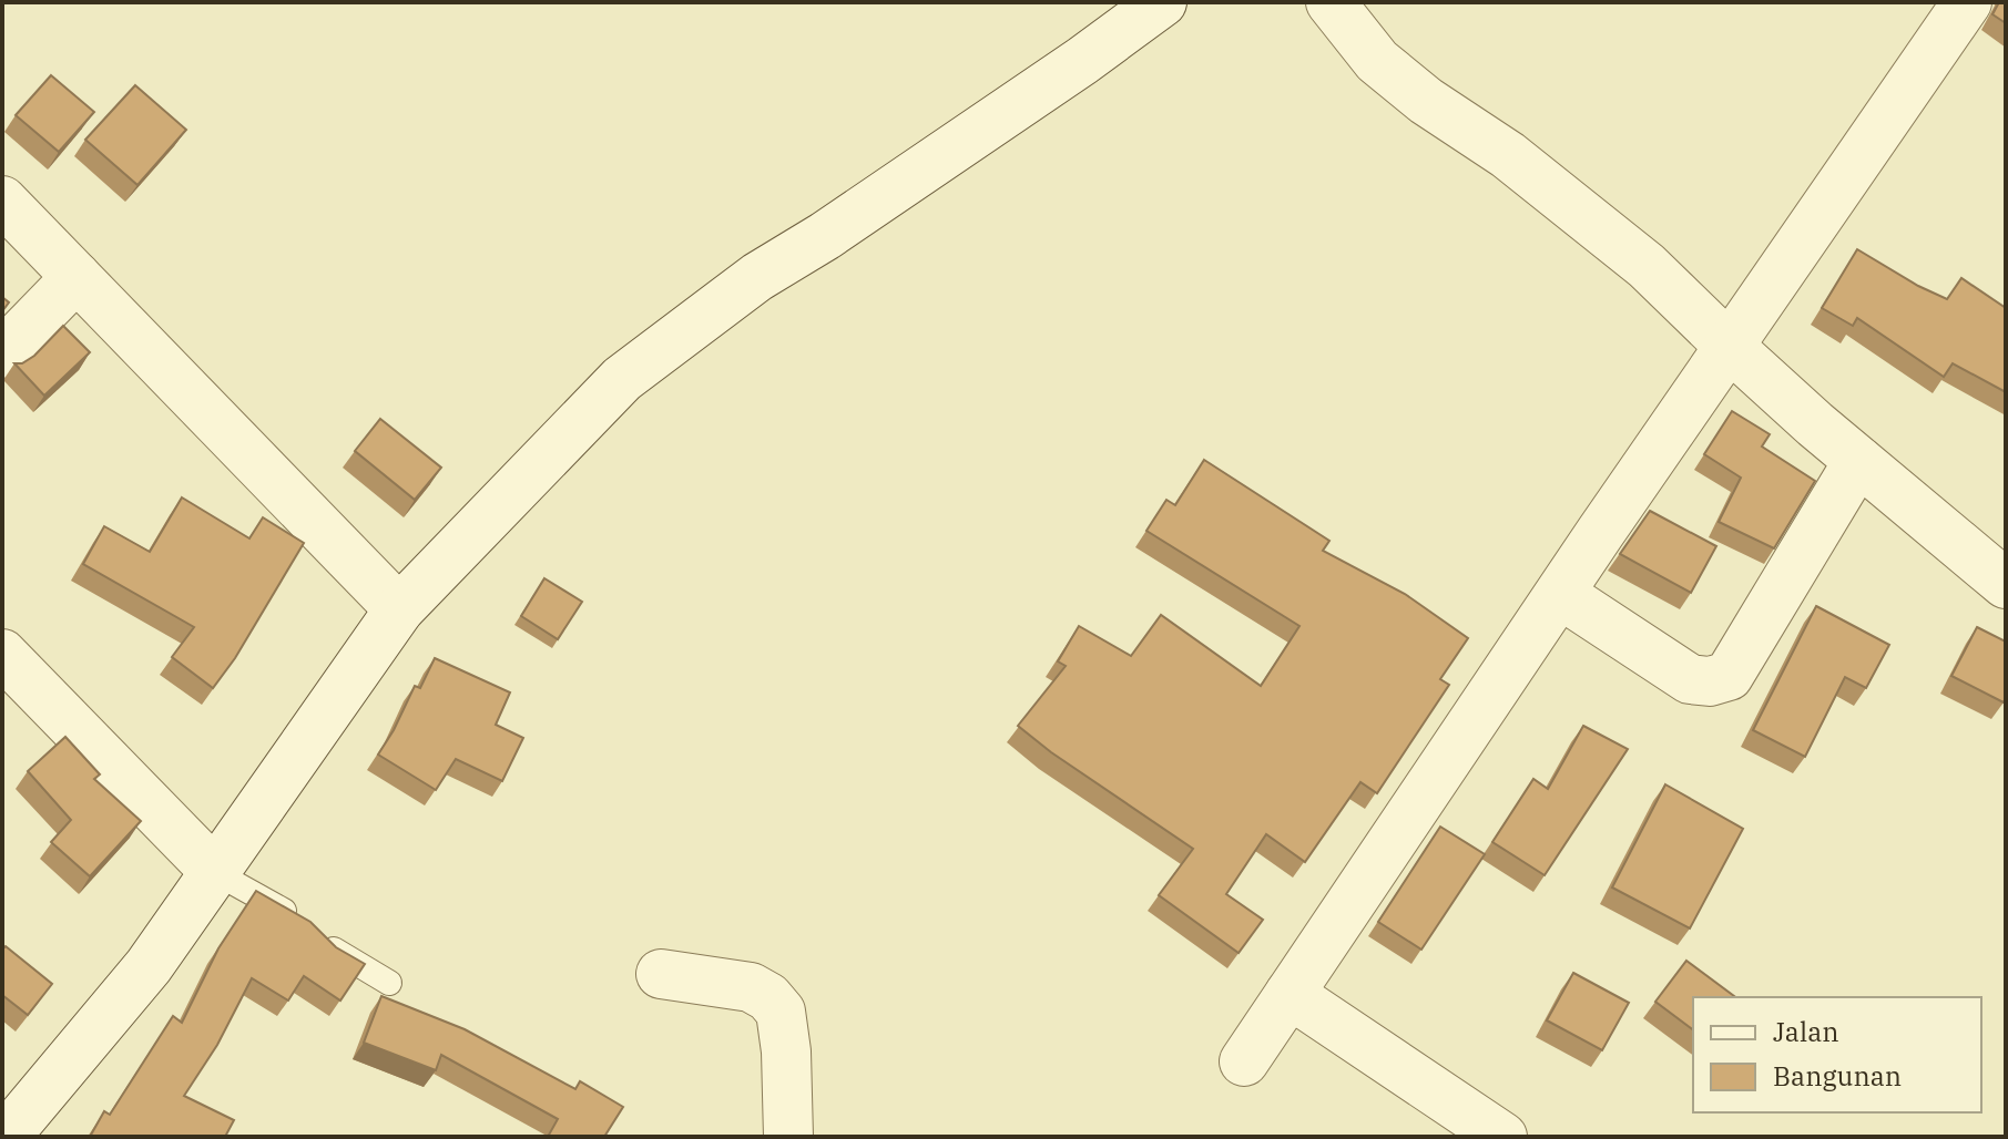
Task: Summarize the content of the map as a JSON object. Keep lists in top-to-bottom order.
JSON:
{
  "legend": ["Jalan", "Bangunan"]
}
